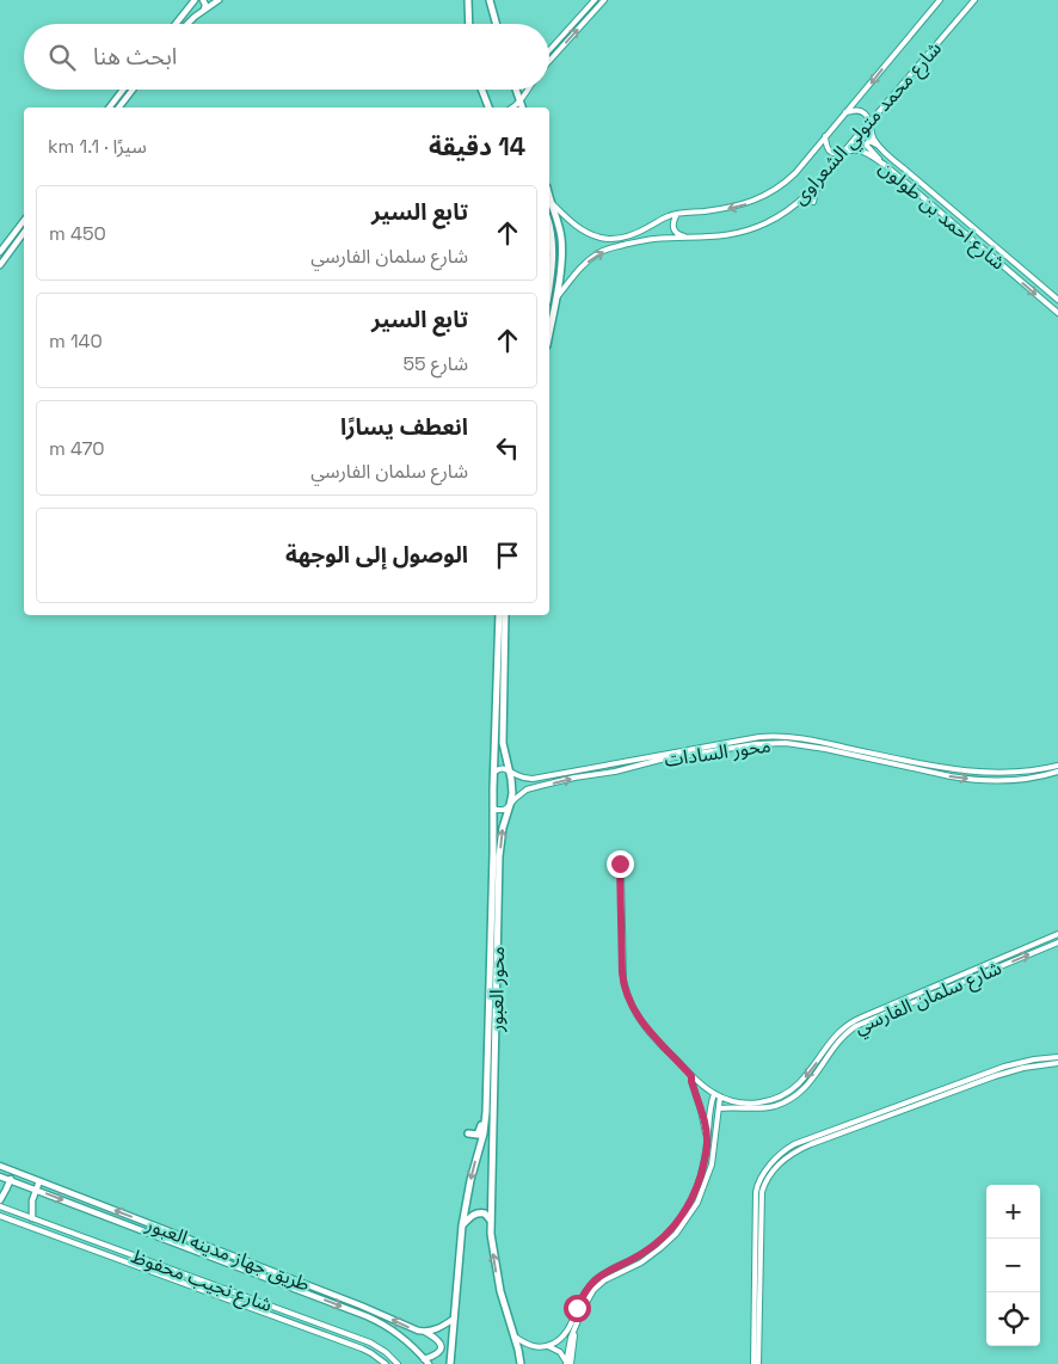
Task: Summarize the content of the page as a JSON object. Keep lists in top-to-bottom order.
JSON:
{
  "streets": {
    "highway": ["محور العبور"],
    "main road": ["طريق جهاز مدينه العبور"],
    "street": [
      "شارع محمد متولي الشعراوى",
      "شارع احمد بن طولون",
      "محور السادات",
      "شارع سلمان الفارسي",
      "شارع نجيب محفوظ"
    ]
  },
  "crossings": [
    ["شارع محمد متولي الشعراوى", "شارع احمد بن طولون"],
    ["محور السادات", "محور العبور"]
  ],
  "page": {
    "search": "ابحث هنا",
    "heading": ["14 دقيقة", "سيرًا · 1.1 km"],
    "list": [
      ["تابع السير", "شارع سلمان الفارسي", "450 m"],
      ["تابع السير", "شارع 55", "140 m"],
      ["انعطف يسارًا", "شارع سلمان الفارسي", "470 m"],
      "الوصول إلى الوجهة"
    ],
    "map_buttons": ["+", "−"]
  }
}
